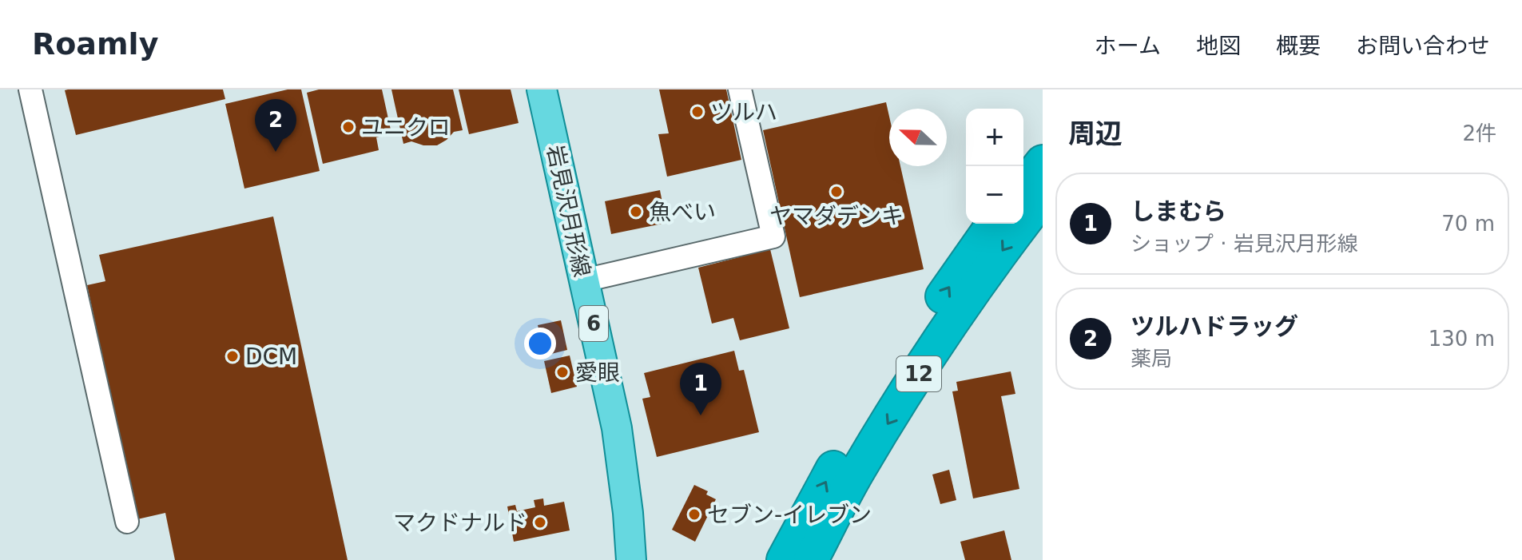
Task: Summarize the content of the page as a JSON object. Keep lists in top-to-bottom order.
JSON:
{
  "streets": {
    "highway": ["12"],
    "main road": ["岩見沢月形線", "6"]
  },
  "places": [
    "ツルハ",
    "ユニクロ",
    "ヤマダデンキ",
    "魚べい",
    "DCM",
    "愛眼",
    "セブン-イレブン",
    "マクドナルド"
  ],
  "north": "left",
  "page": {
    "header": "Roamly",
    "nav": [
      "ホーム",
      "地図",
      "概要",
      "お問い合わせ"
    ],
    "heading": ["周辺", "2件"],
    "pins": ["2", "1"],
    "map_buttons": ["+", "−"],
    "list": [
      {
        "mark": "1",
        "name": "しまむら",
        "note": "ショップ · 岩見沢月形線",
        "value": "70 m"
      },
      {
        "mark": "2",
        "name": "ツルハドラッグ",
        "note": "薬局",
        "value": "130 m"
      }
    ]
  }
}
